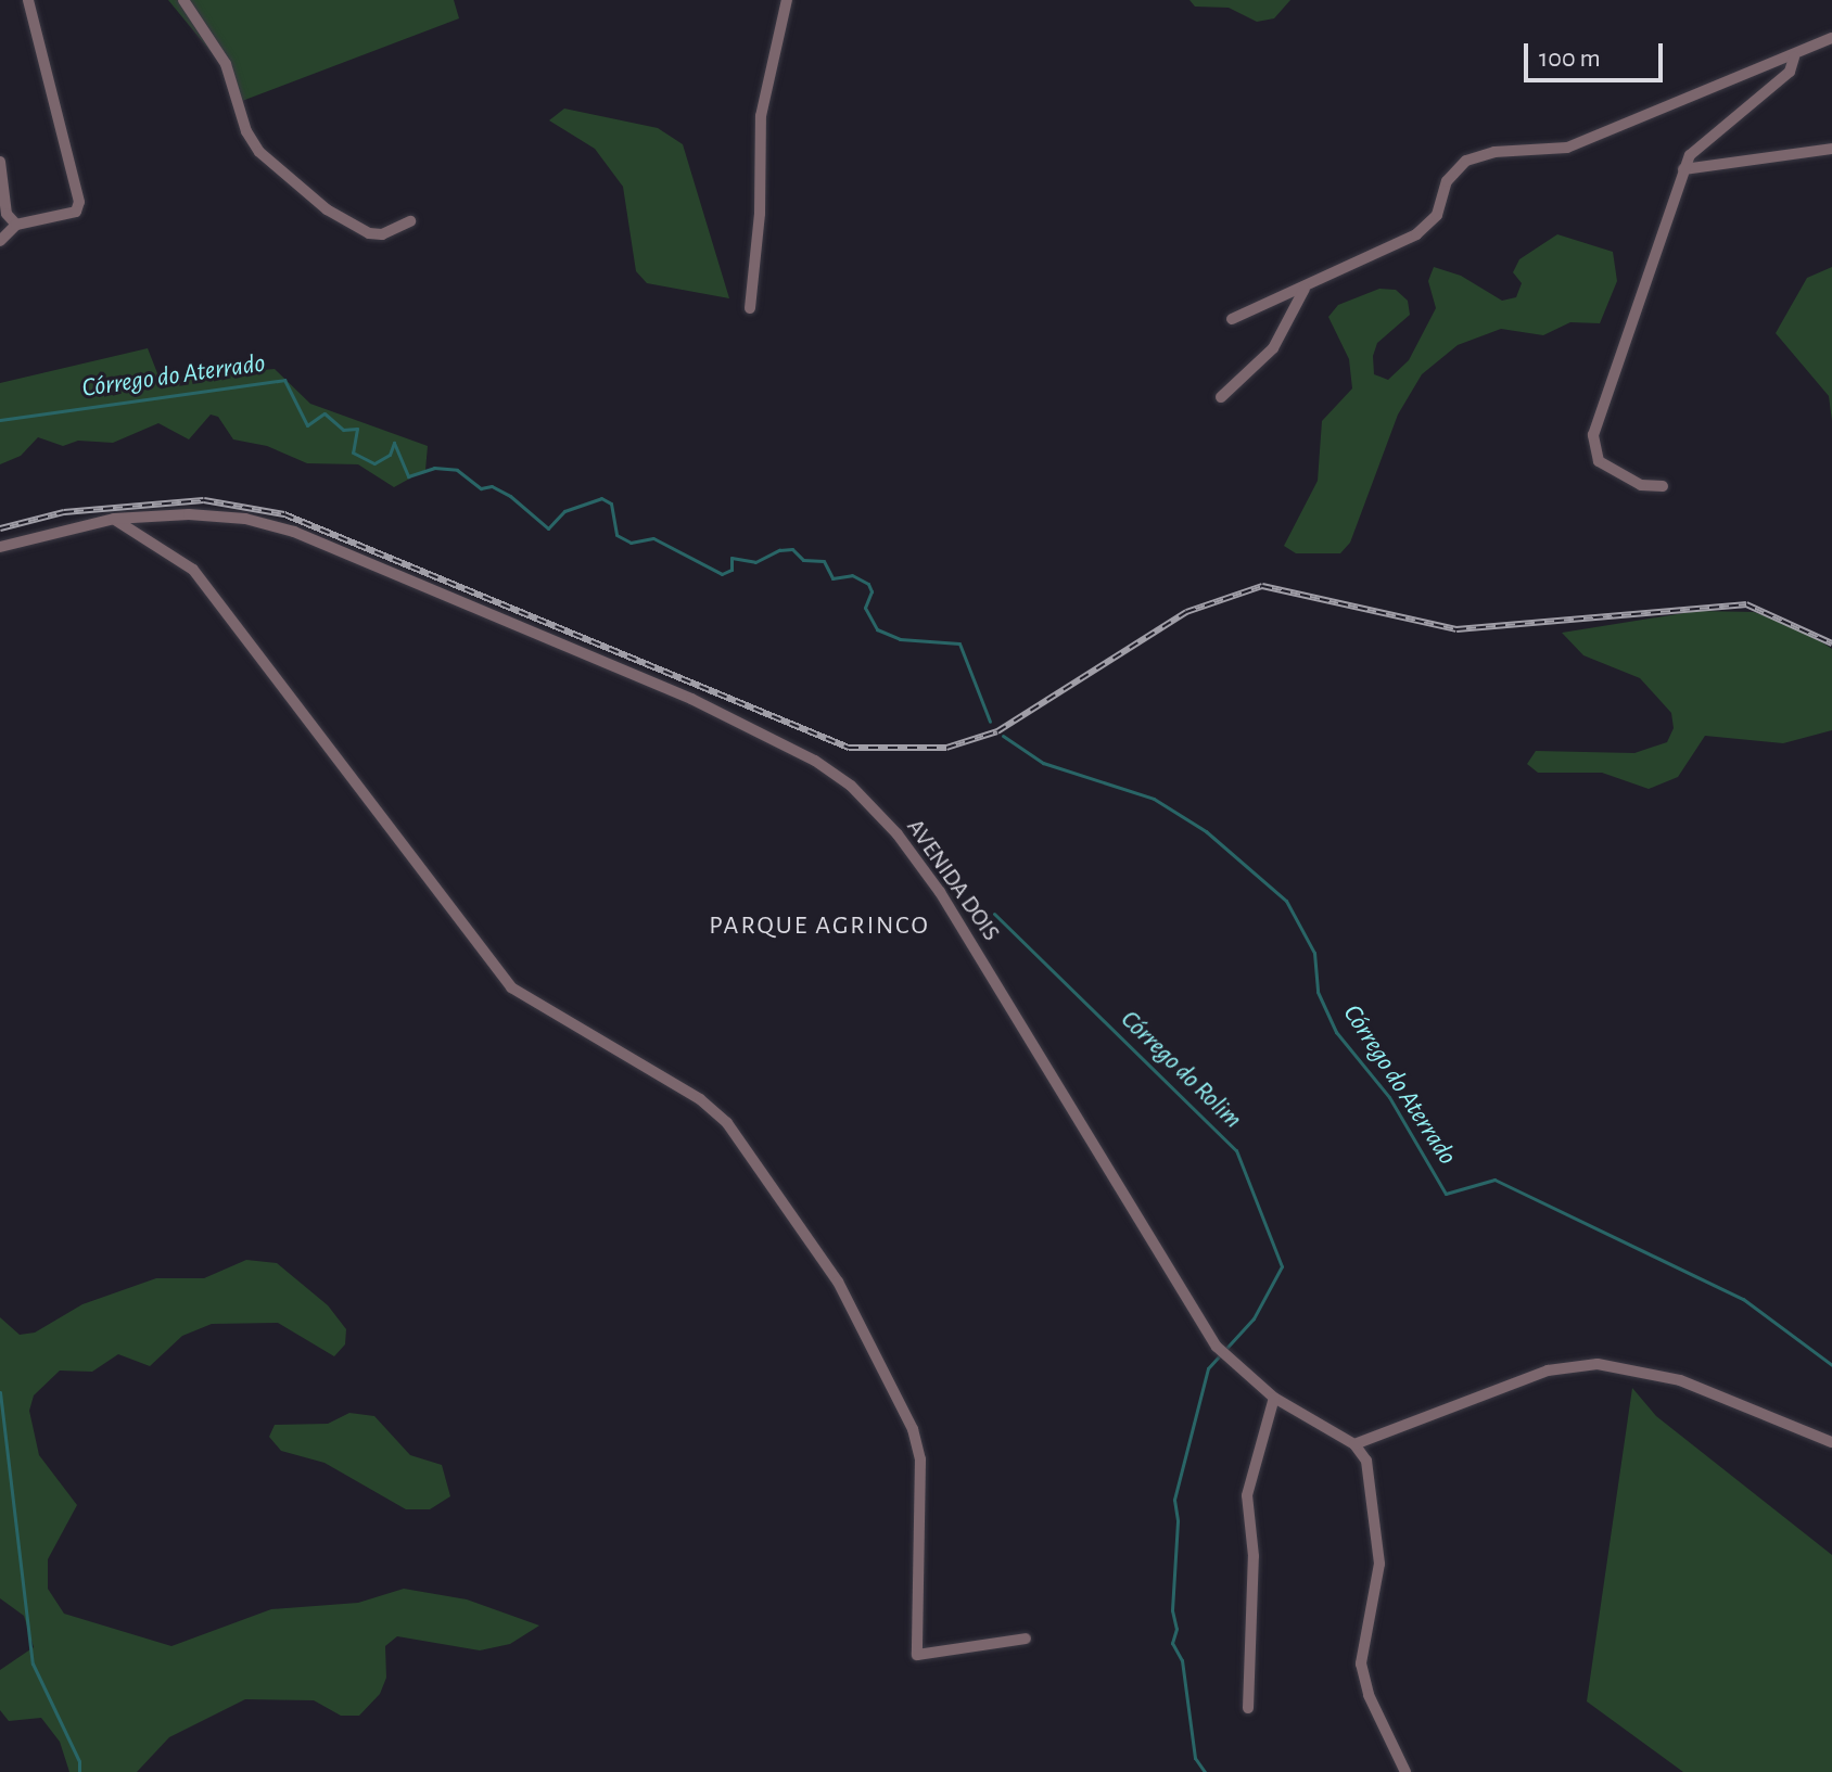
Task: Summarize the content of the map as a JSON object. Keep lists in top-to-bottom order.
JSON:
{
  "streets": {
    "street": ["AVENIDA DOIS"]
  },
  "districts": ["PARQUE AGRINCO"],
  "water": ["Córrego do Aterrado", "Córrego do Rolim"],
  "scale_bar": "100 m"
}
